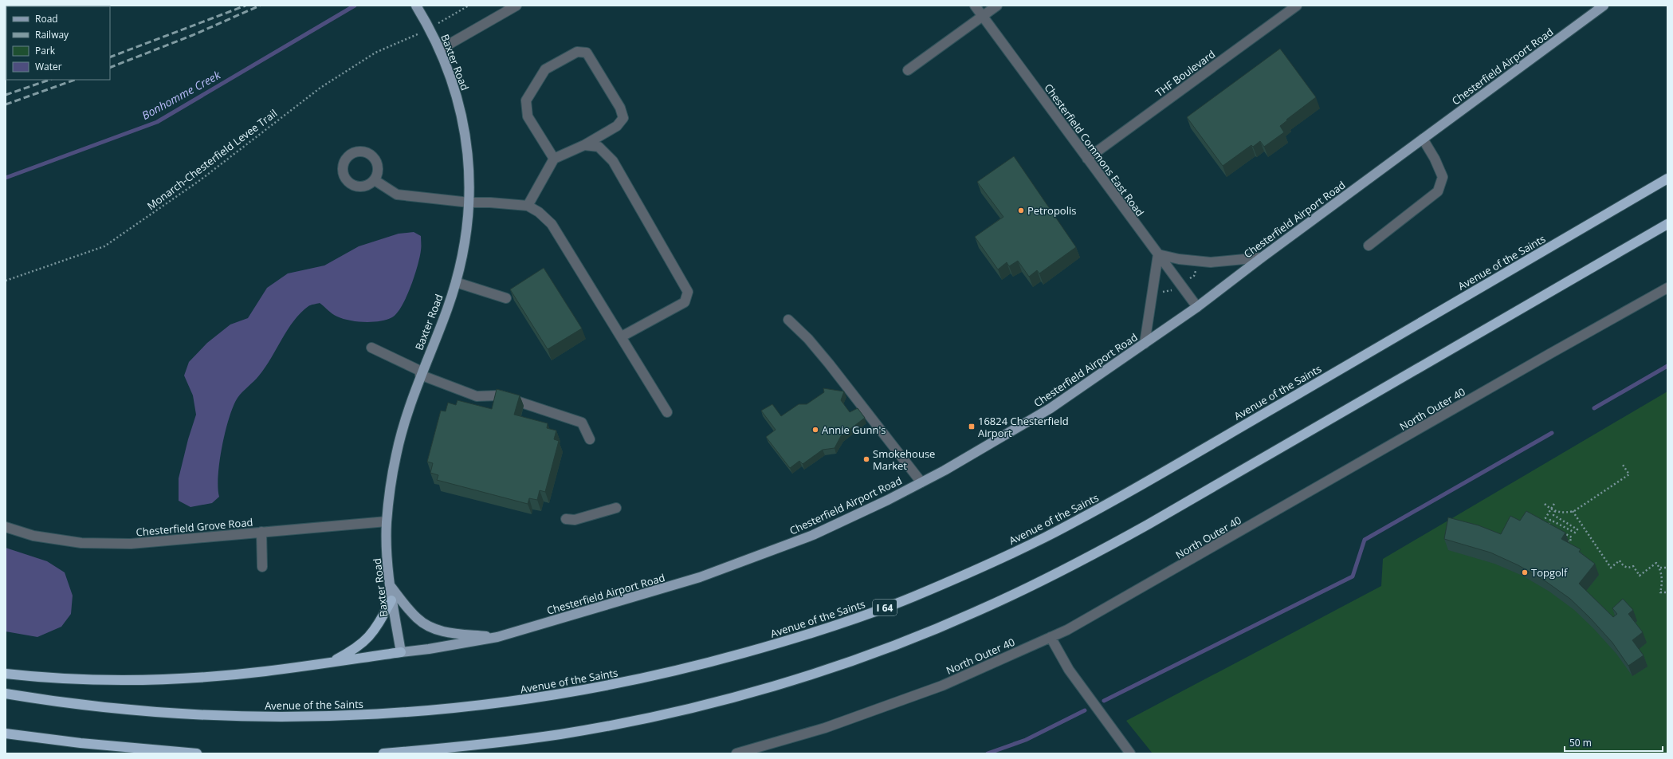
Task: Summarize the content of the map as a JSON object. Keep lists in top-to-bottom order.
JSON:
{
  "streets": {
    "highway": ["Avenue of the Saints", "I 64"],
    "main road": ["Baxter Road", "Chesterfield Airport Road"],
    "street": [
      "THF Boulevard",
      "Chesterfield Commons East Road",
      "North Outer 40",
      "Chesterfield Grove Road"
    ],
    "path": ["Monarch-Chesterfield Levee Trail"]
  },
  "crossings": [
    ["Baxter Road", "Chesterfield Airport Road"],
    ["Baxter Road", "Chesterfield Grove Road"],
    ["Chesterfield Airport Road", "Chesterfield Commons East Road"],
    ["THF Boulevard", "Chesterfield Commons East Road"]
  ],
  "water": ["Bonhomme Creek"],
  "places": {
    "other": [
      "Petropolis",
      "Annie Gunn's",
      "Smokehouse Market",
      "Topgolf"
    ],
    "transit": ["16824 Chesterfield Airport"]
  },
  "legend": [
    "Road",
    "Railway",
    "Park",
    "Water"
  ],
  "scale_bar": "50 m"
}
